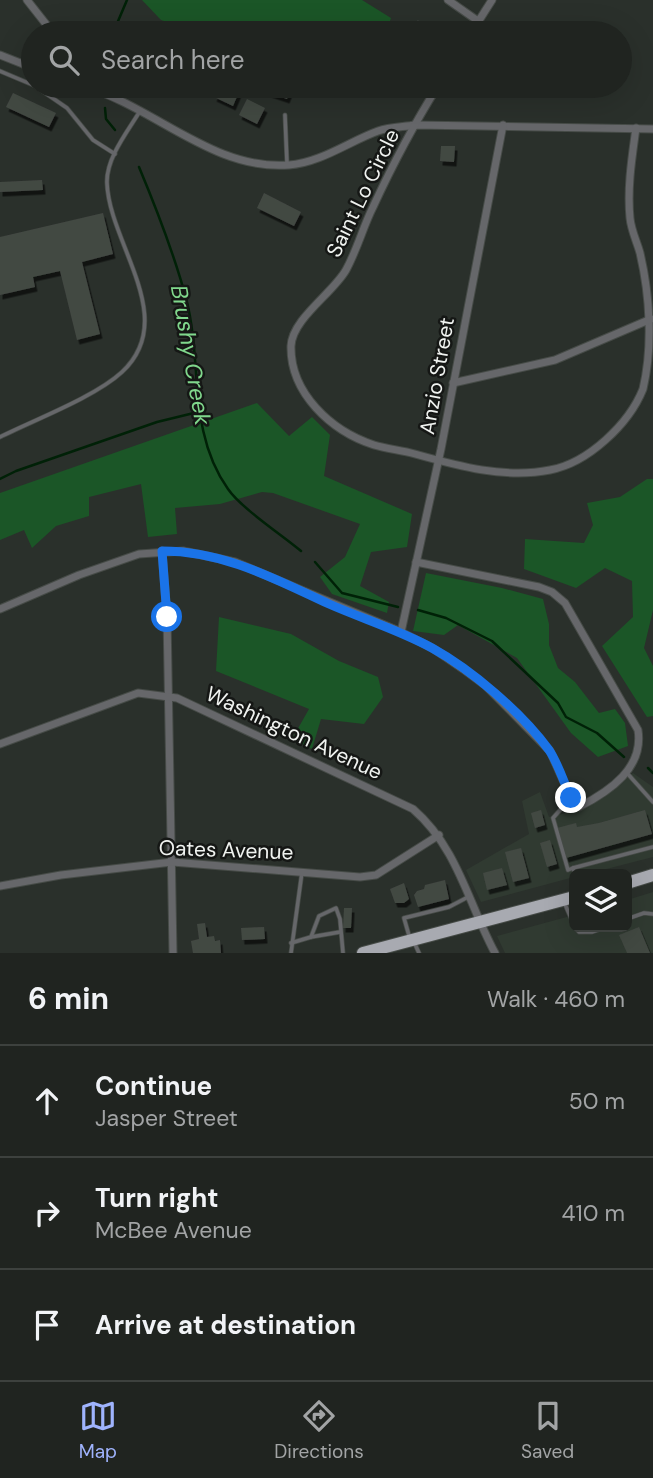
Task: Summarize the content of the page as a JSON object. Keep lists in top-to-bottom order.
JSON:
{
  "streets": {
    "street": [
      "Saint Lo Circle",
      "Anzio Street",
      "Washington Avenue",
      "Oates Avenue"
    ]
  },
  "crossings": [
    ["Saint Lo Circle", "Anzio Street"],
    ["Washington Avenue", "Oates Avenue"]
  ],
  "water": ["Brushy Creek"],
  "page": {
    "search": "Search here",
    "heading": ["6 min", "Walk · 460 m"],
    "list": [
      ["Continue", "Jasper Street", "50 m"],
      ["Turn right", "McBee Avenue", "410 m"],
      "Arrive at destination"
    ],
    "nav": ["Map", "Directions", "Saved"]
  }
}
